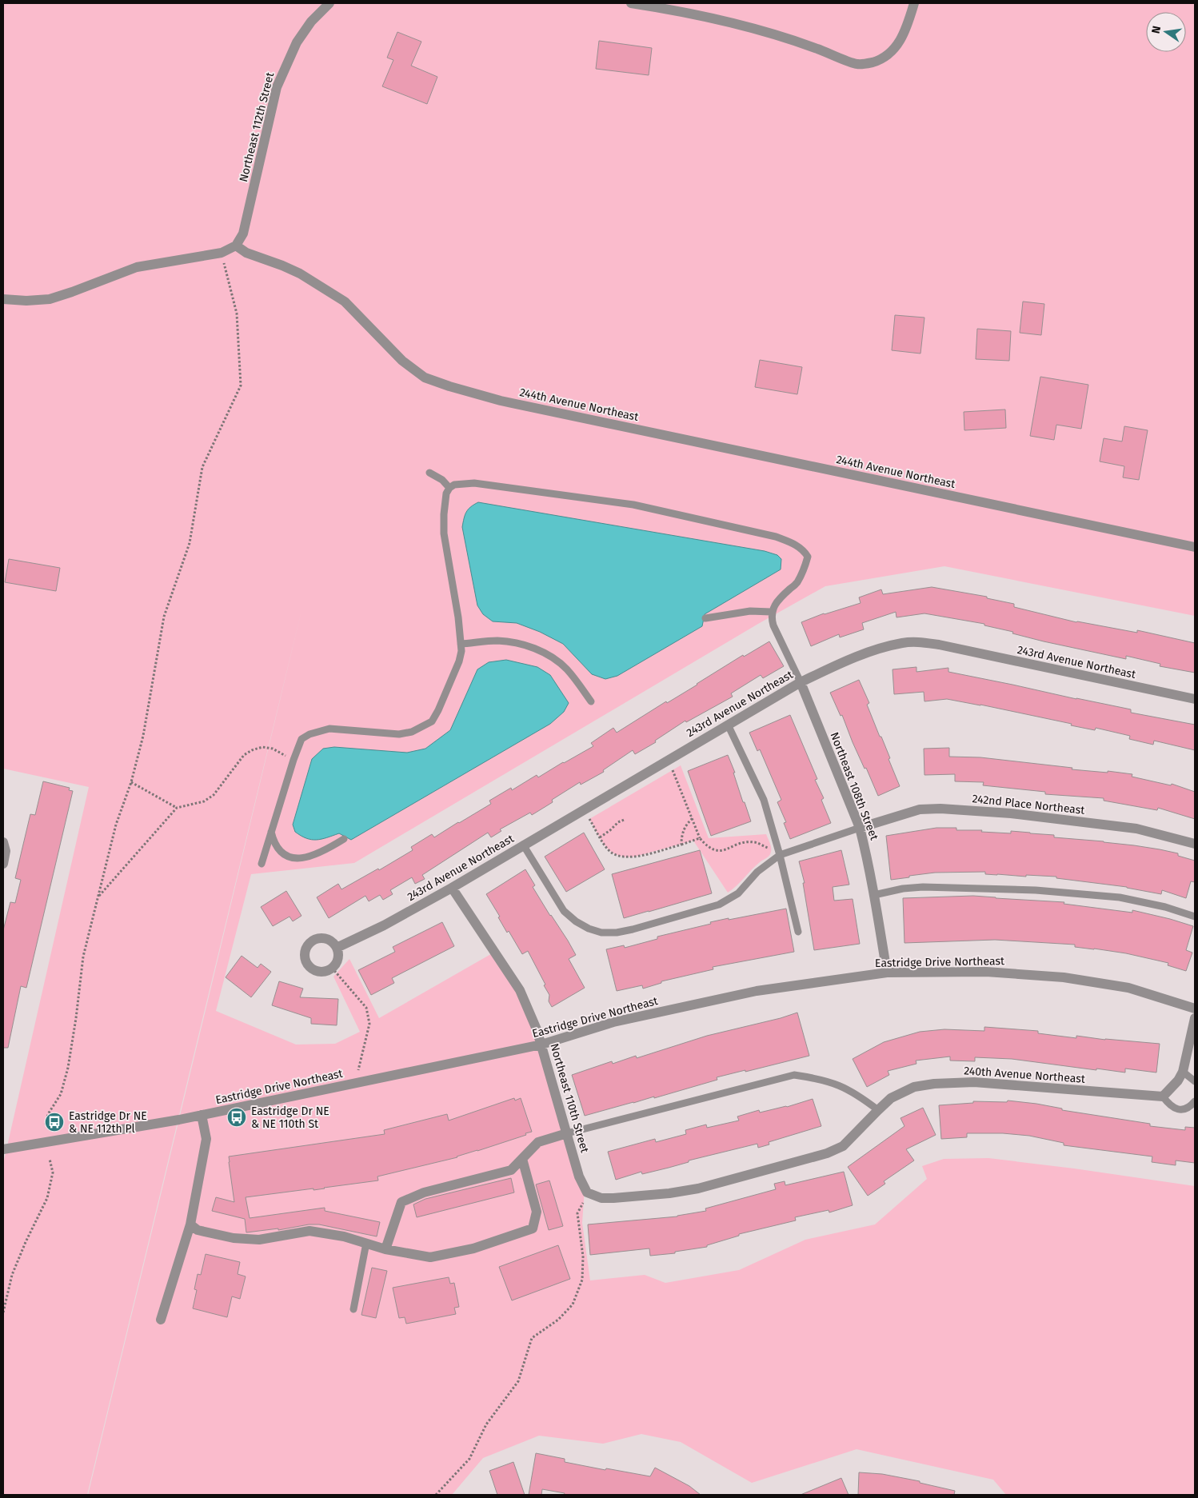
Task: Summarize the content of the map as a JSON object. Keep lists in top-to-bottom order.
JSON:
{
  "streets": {
    "street": [
      "Northeast 112th Street",
      "244th Avenue Northeast",
      "243rd Avenue Northeast",
      "Northeast 108th Street",
      "242nd Place Northeast",
      "Eastridge Drive Northeast",
      "240th Avenue Northeast",
      "Northeast 110th Street"
    ]
  },
  "crossings": [
    ["Northeast 112th Street", "244th Avenue Northeast"],
    ["243rd Avenue Northeast", "Northeast 108th Street"],
    ["243rd Avenue Northeast", "Northeast 110th Street"],
    ["Northeast 108th Street", "242nd Place Northeast"],
    ["Northeast 108th Street", "Eastridge Drive Northeast"],
    ["Eastridge Drive Northeast", "Northeast 110th Street"],
    ["240th Avenue Northeast", "Northeast 110th Street"]
  ],
  "places": {
    "bus stop": ["Eastridge Dr NE & NE 110th St", "Eastridge Dr NE & NE 112th Pl"]
  },
  "north": "left"
}
